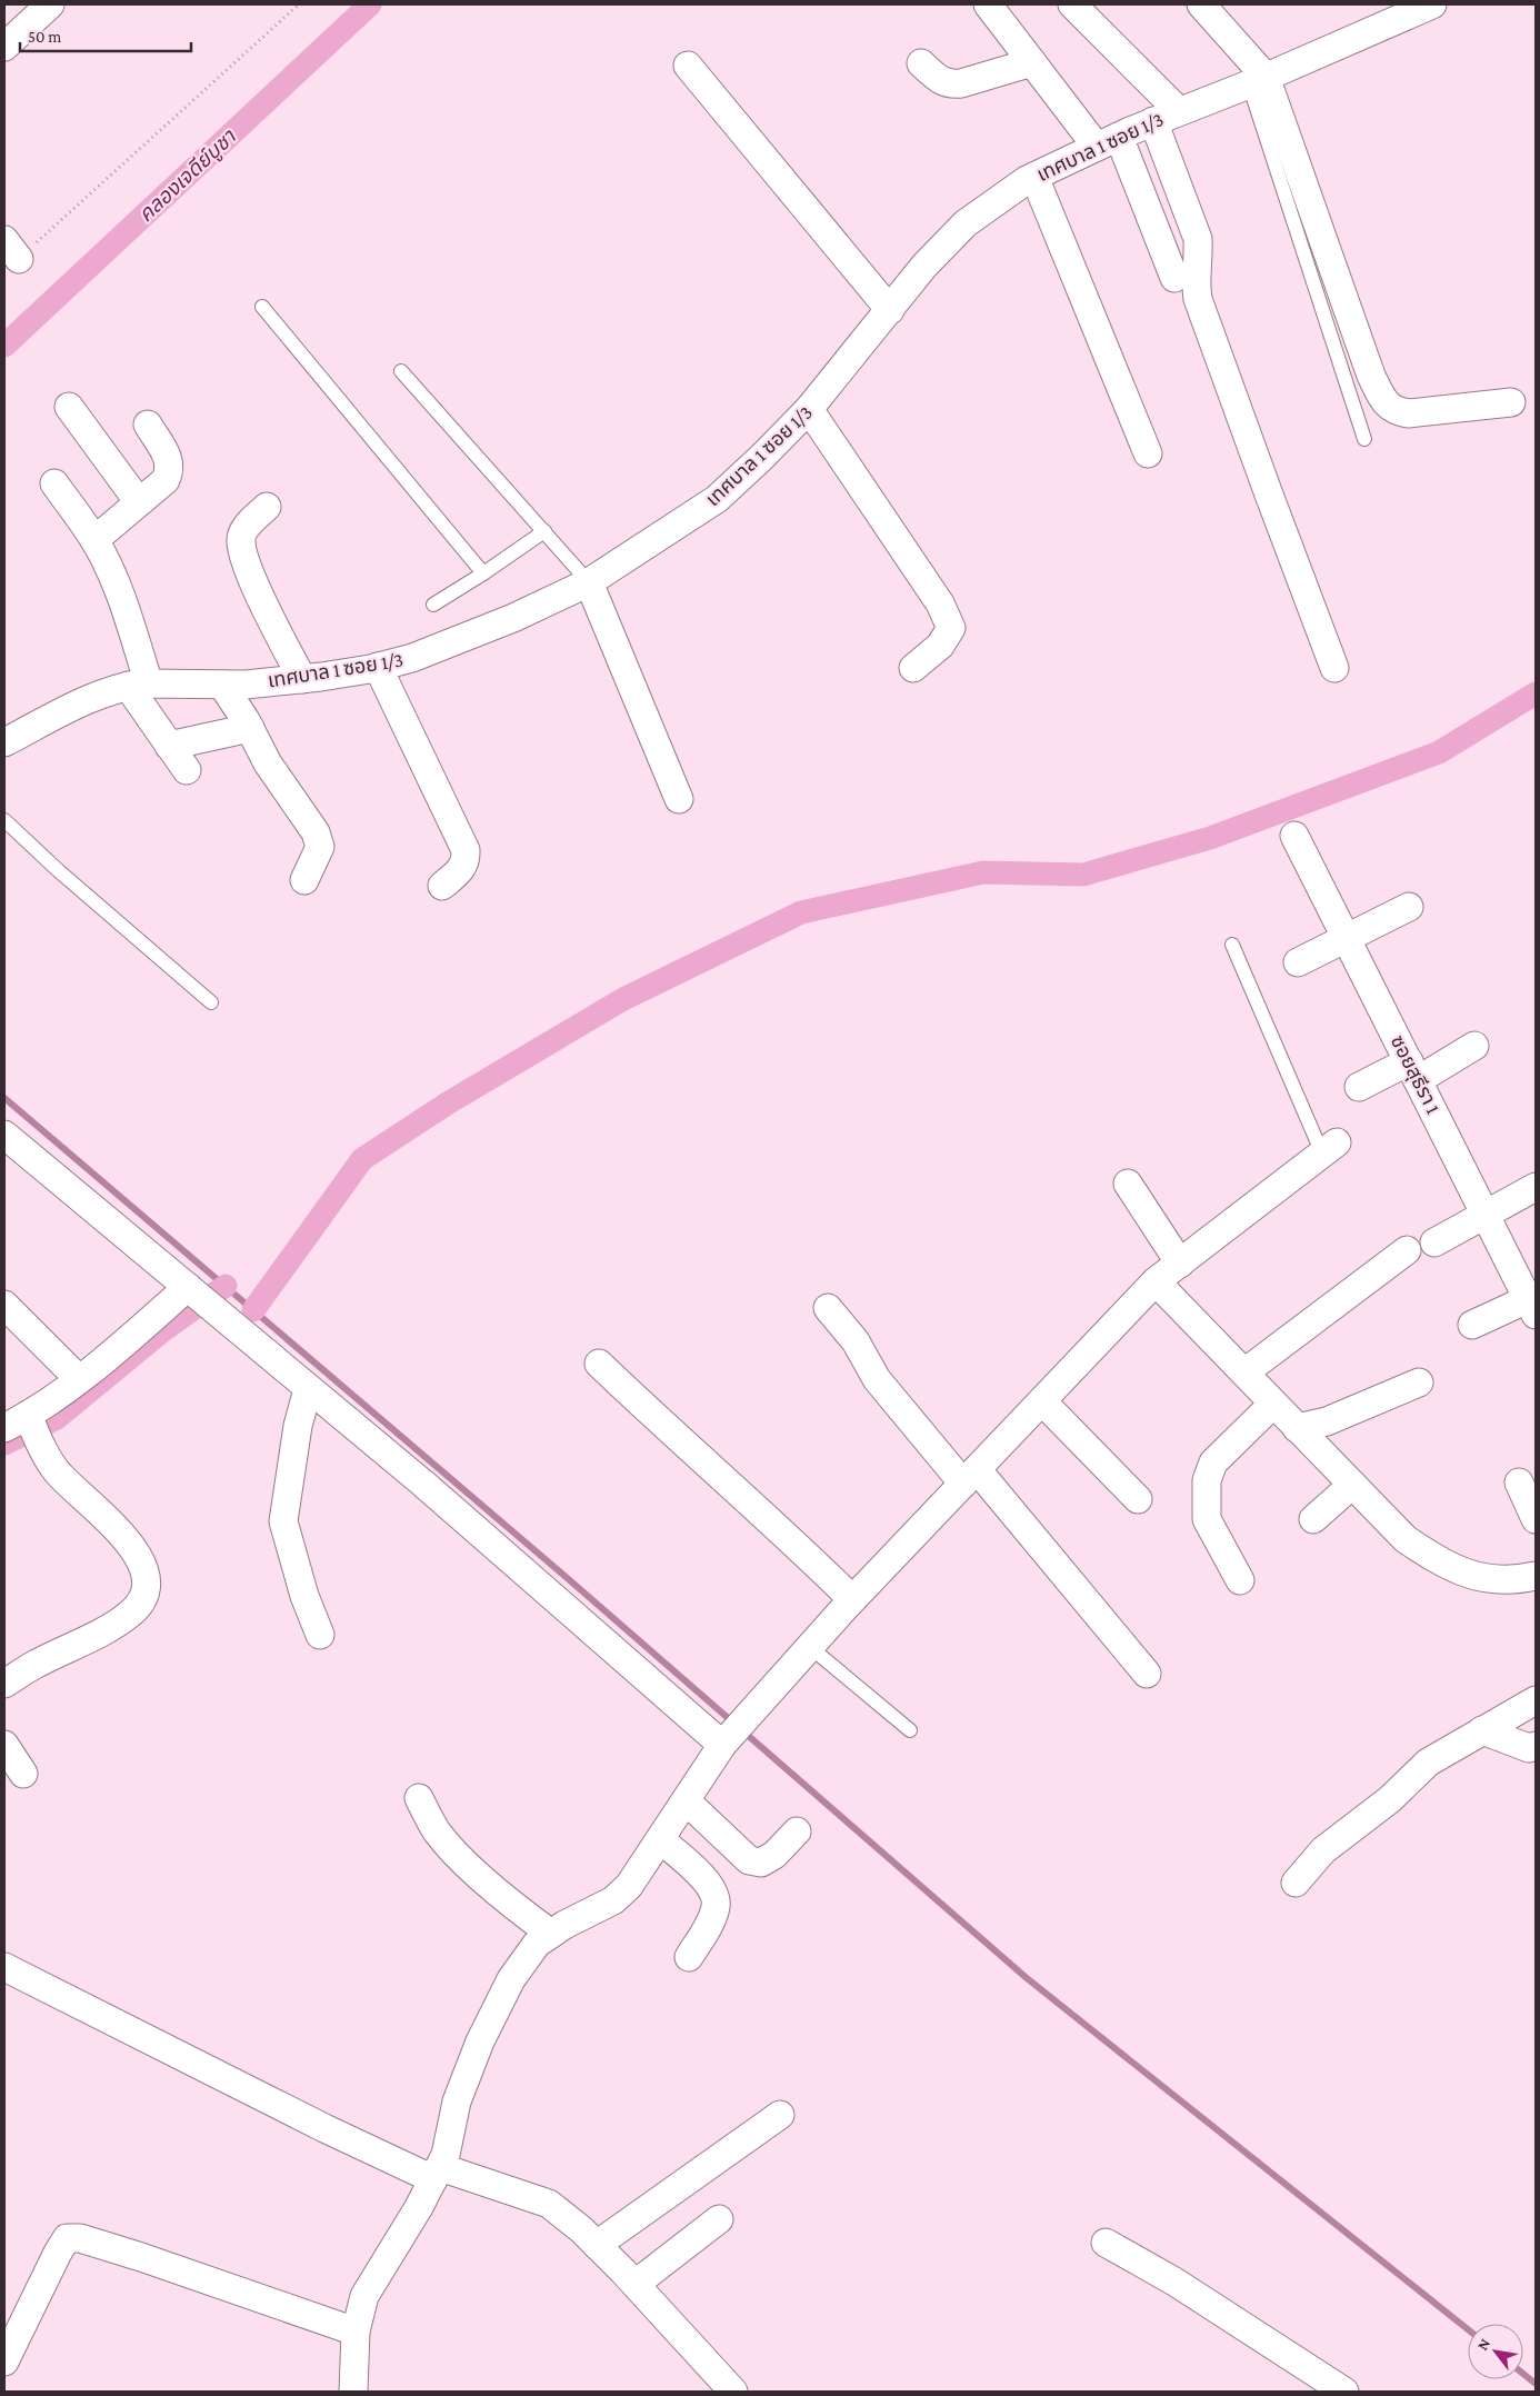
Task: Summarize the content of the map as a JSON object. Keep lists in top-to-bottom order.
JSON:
{
  "streets": {
    "street": ["เทศบาล 1 ซอย 1/3", "ซอยสุธีรา 1"]
  },
  "water": ["คลองเจดีย์บูชา"],
  "scale_bar": "50 m",
  "north": "top left"
}
